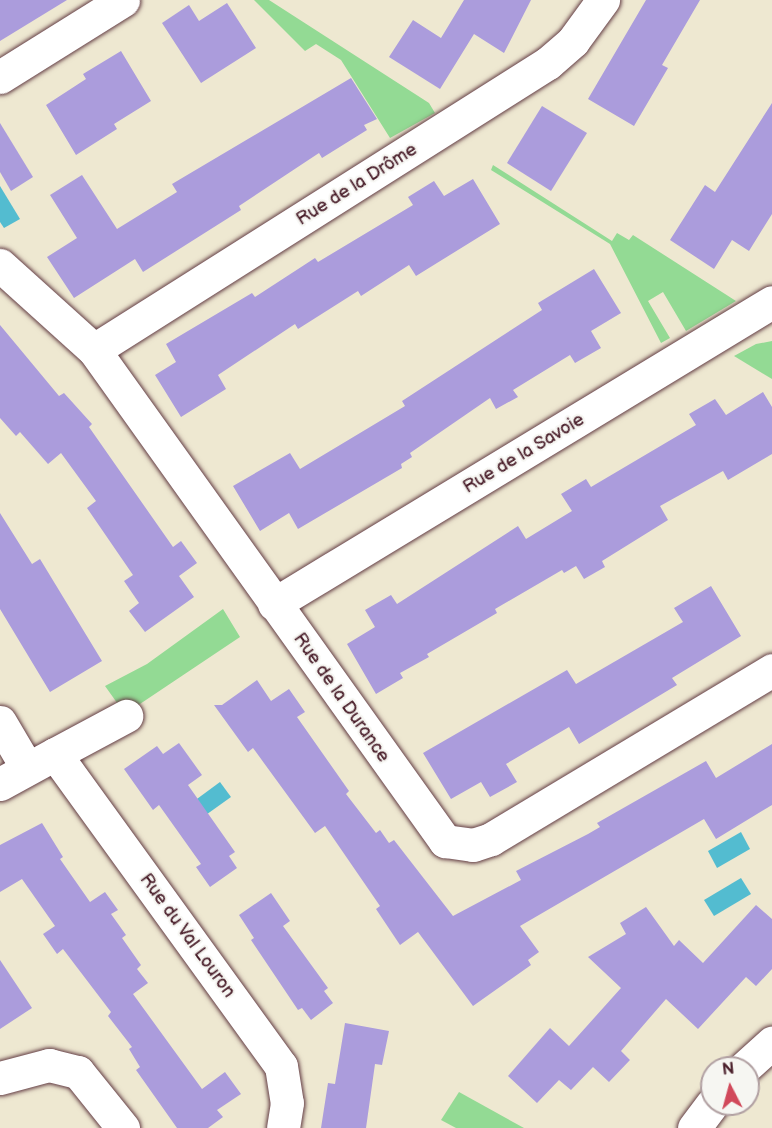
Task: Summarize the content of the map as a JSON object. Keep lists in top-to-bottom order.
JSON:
{
  "streets": {
    "street": [
      "Rue de la Drôme",
      "Rue de la Savoie",
      "Rue de la Durance",
      "Rue du Val Louron"
    ]
  },
  "crossings": [
    ["Rue de la Drôme", "Rue de la Durance"],
    ["Rue de la Savoie", "Rue de la Durance"]
  ],
  "north": "top"
}
